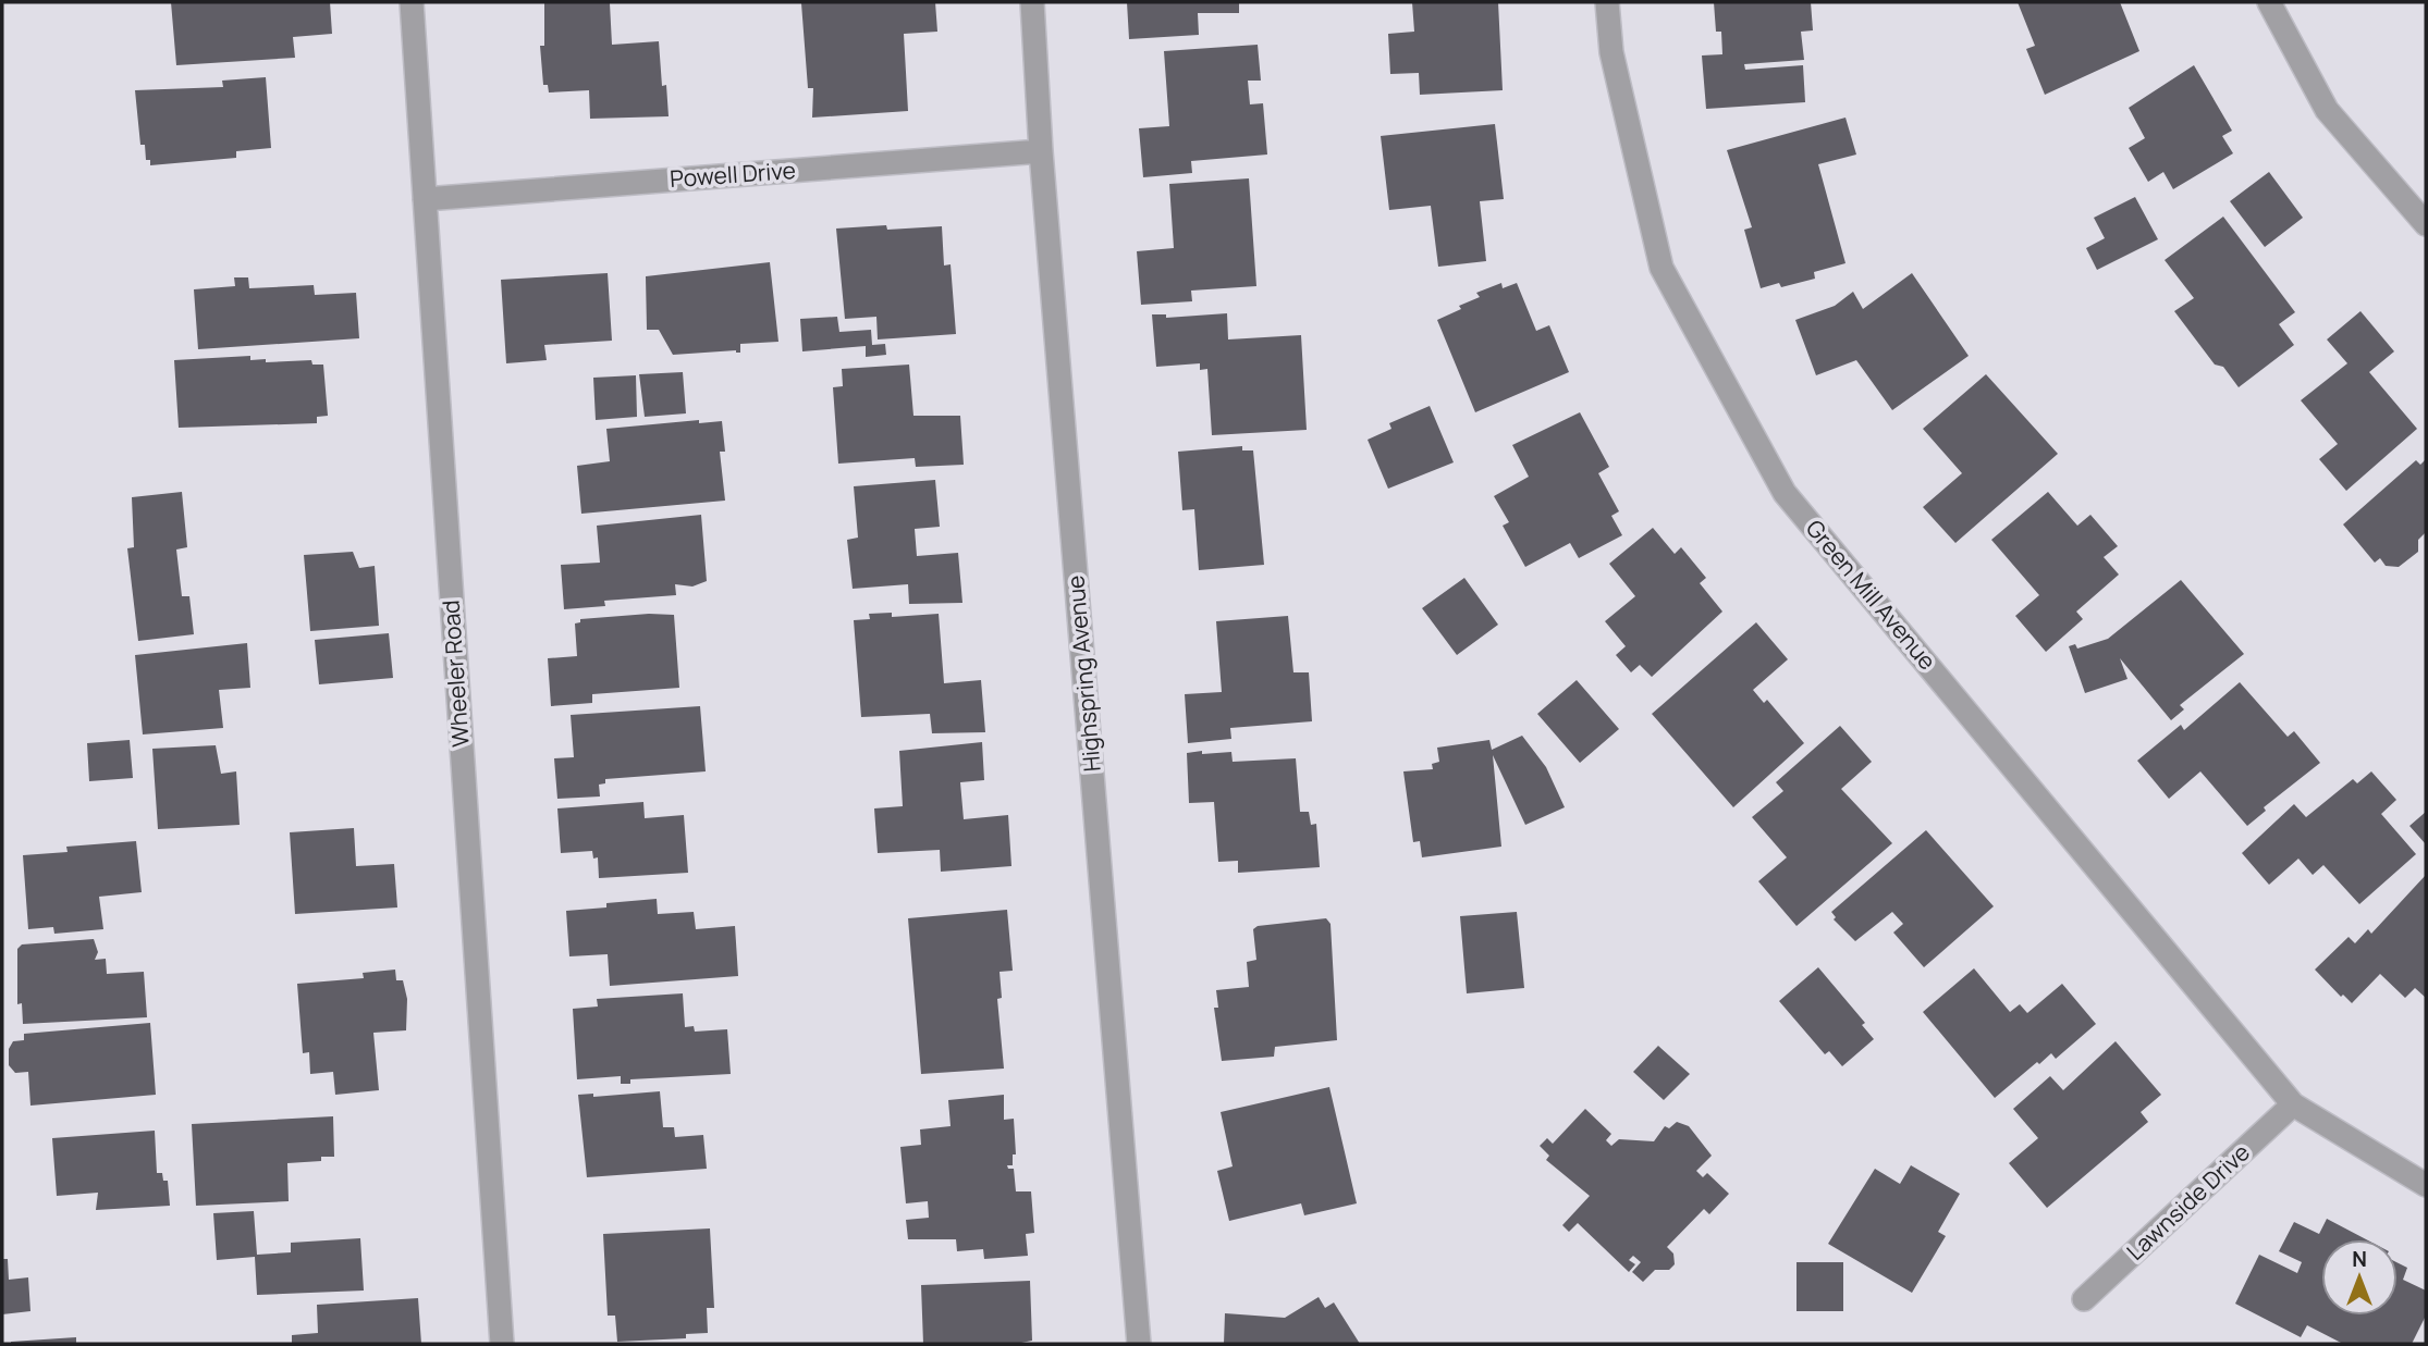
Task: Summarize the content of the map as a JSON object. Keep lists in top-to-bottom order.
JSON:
{
  "streets": {
    "street": [
      "Powell Drive",
      "Green Mill Avenue",
      "Wheeler Road",
      "Highspring Avenue",
      "Lawnside Drive"
    ]
  },
  "crossings": [
    ["Powell Drive", "Wheeler Road"],
    ["Powell Drive", "Highspring Avenue"],
    ["Green Mill Avenue", "Lawnside Drive"]
  ],
  "north": "top"
}
